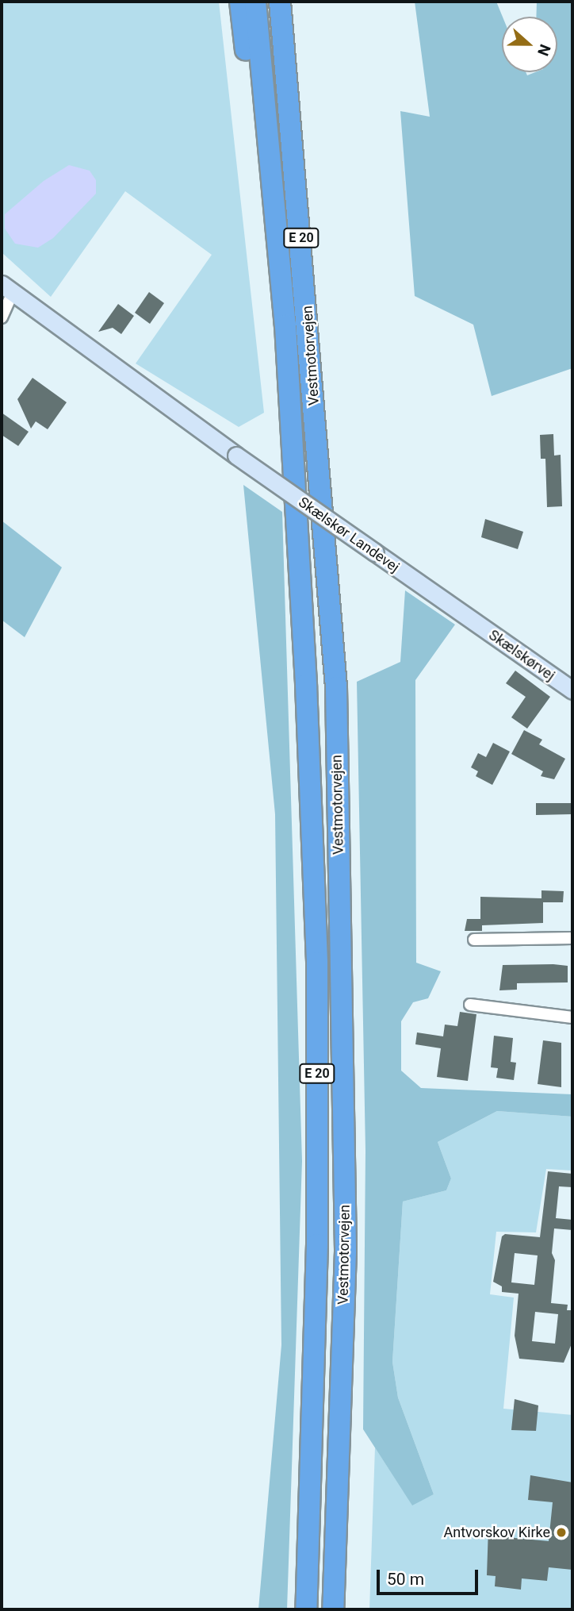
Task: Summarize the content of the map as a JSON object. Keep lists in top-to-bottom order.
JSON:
{
  "streets": {
    "highway": ["E 20", "Vestmotorvejen"],
    "street": ["Skælskør Landevej", "Skælskørvej"]
  },
  "crossings": [
    ["Skælskør Landevej", "Skælskørvej"]
  ],
  "places": ["Antvorskov Kirke"],
  "scale_bar": "50 m",
  "north": "right"
}
